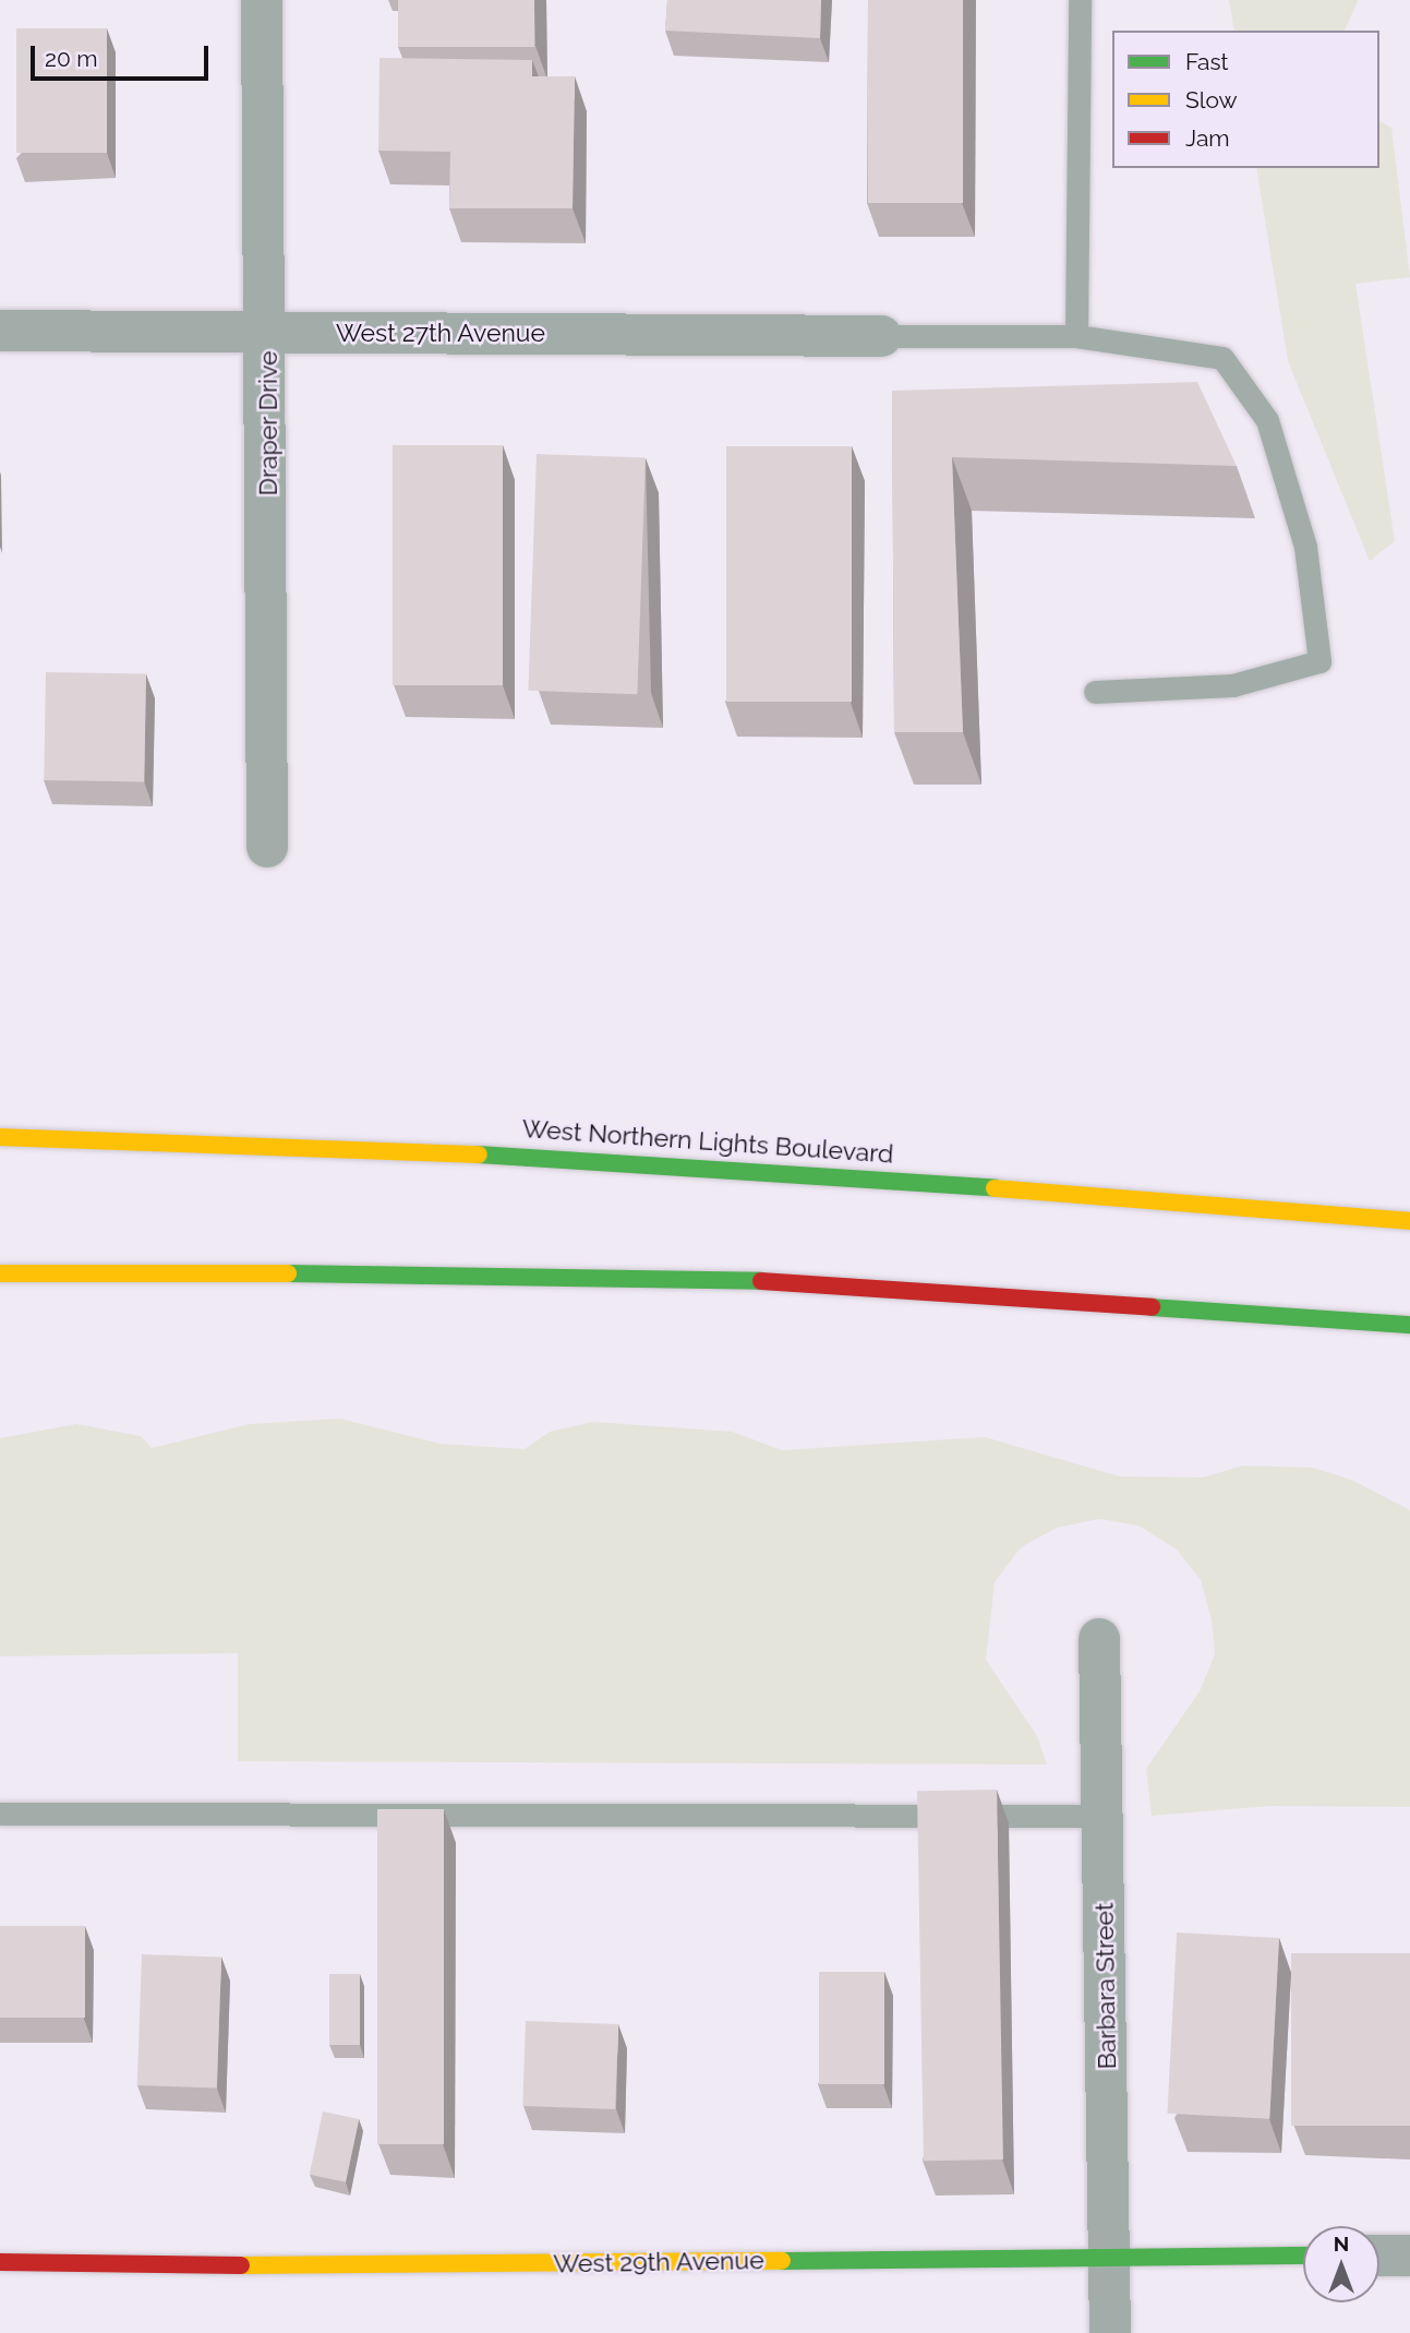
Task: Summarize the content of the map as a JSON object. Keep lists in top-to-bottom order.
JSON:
{
  "streets": {
    "main road": ["West Northern Lights Boulevard", "West 29th Avenue"],
    "street": ["West 27th Avenue", "Draper Drive", "Barbara Street"]
  },
  "crossings": [
    ["West 27th Avenue", "Draper Drive"],
    ["Barbara Street", "West 29th Avenue"]
  ],
  "legend": ["Fast", "Slow", "Jam"],
  "scale_bar": "20 m",
  "north": "top"
}
